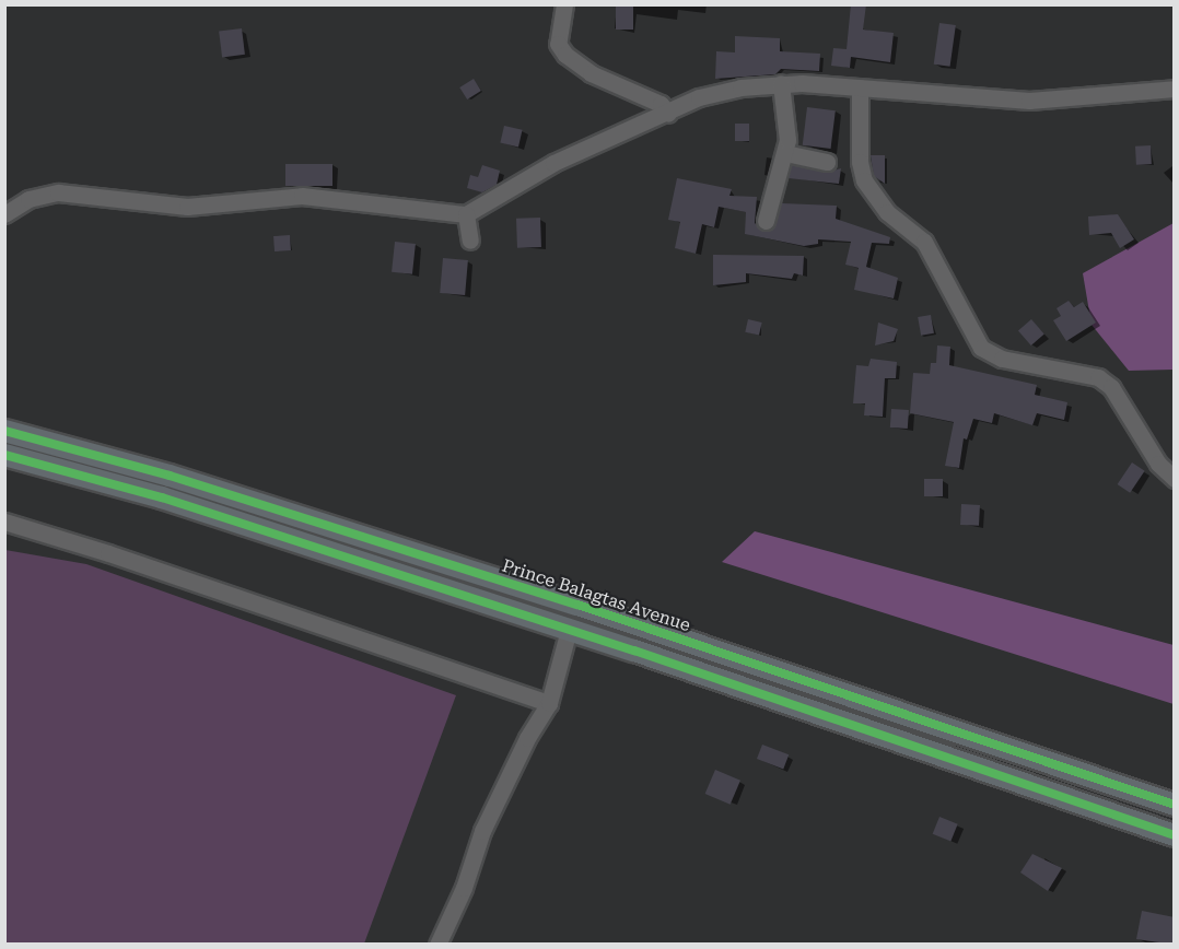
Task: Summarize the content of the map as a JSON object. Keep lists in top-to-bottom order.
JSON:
{
  "streets": {
    "main road": ["Prince Balagtas Avenue"]
  }
}
